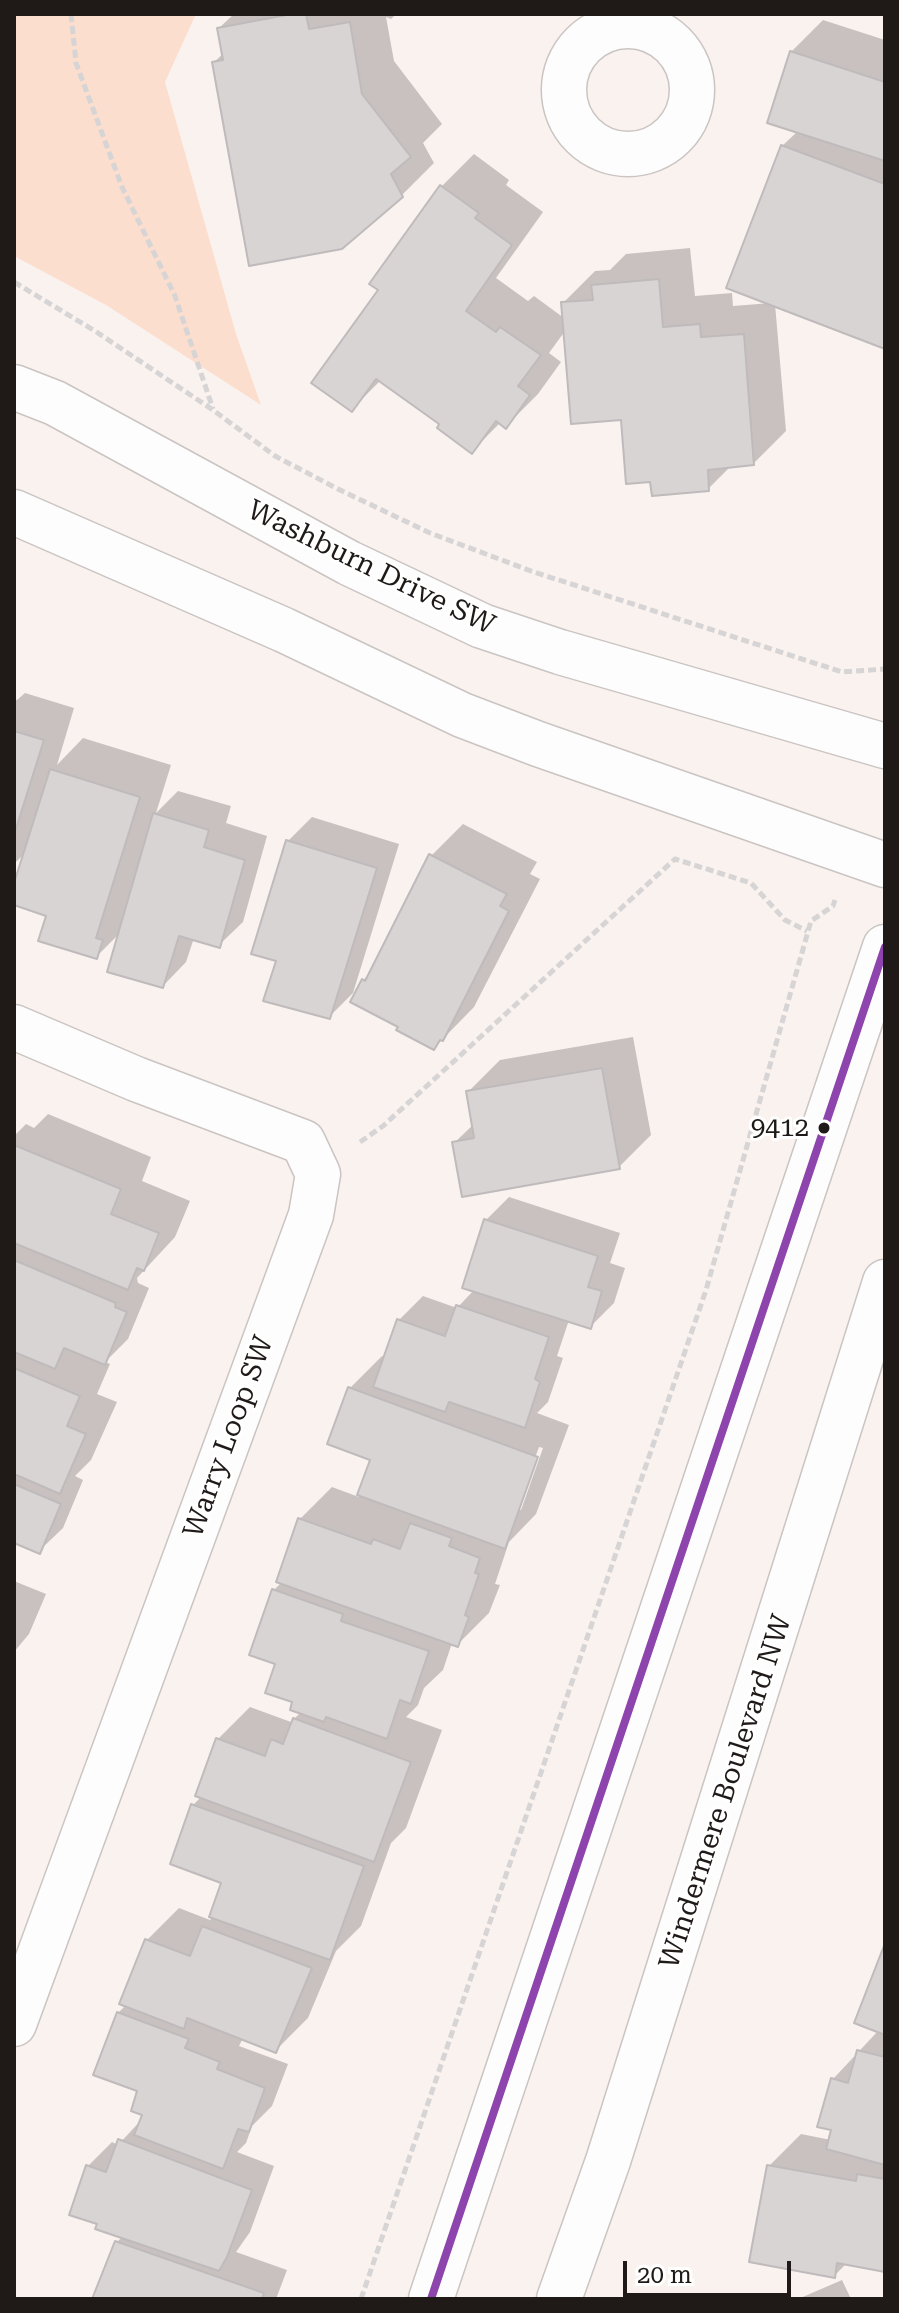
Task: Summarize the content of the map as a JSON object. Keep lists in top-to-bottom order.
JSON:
{
  "streets": {
    "street": ["Washburn Drive SW", "Warry Loop SW", "Windermere Boulevard NW"]
  },
  "places": ["9412"],
  "scale_bar": "20 m"
}
